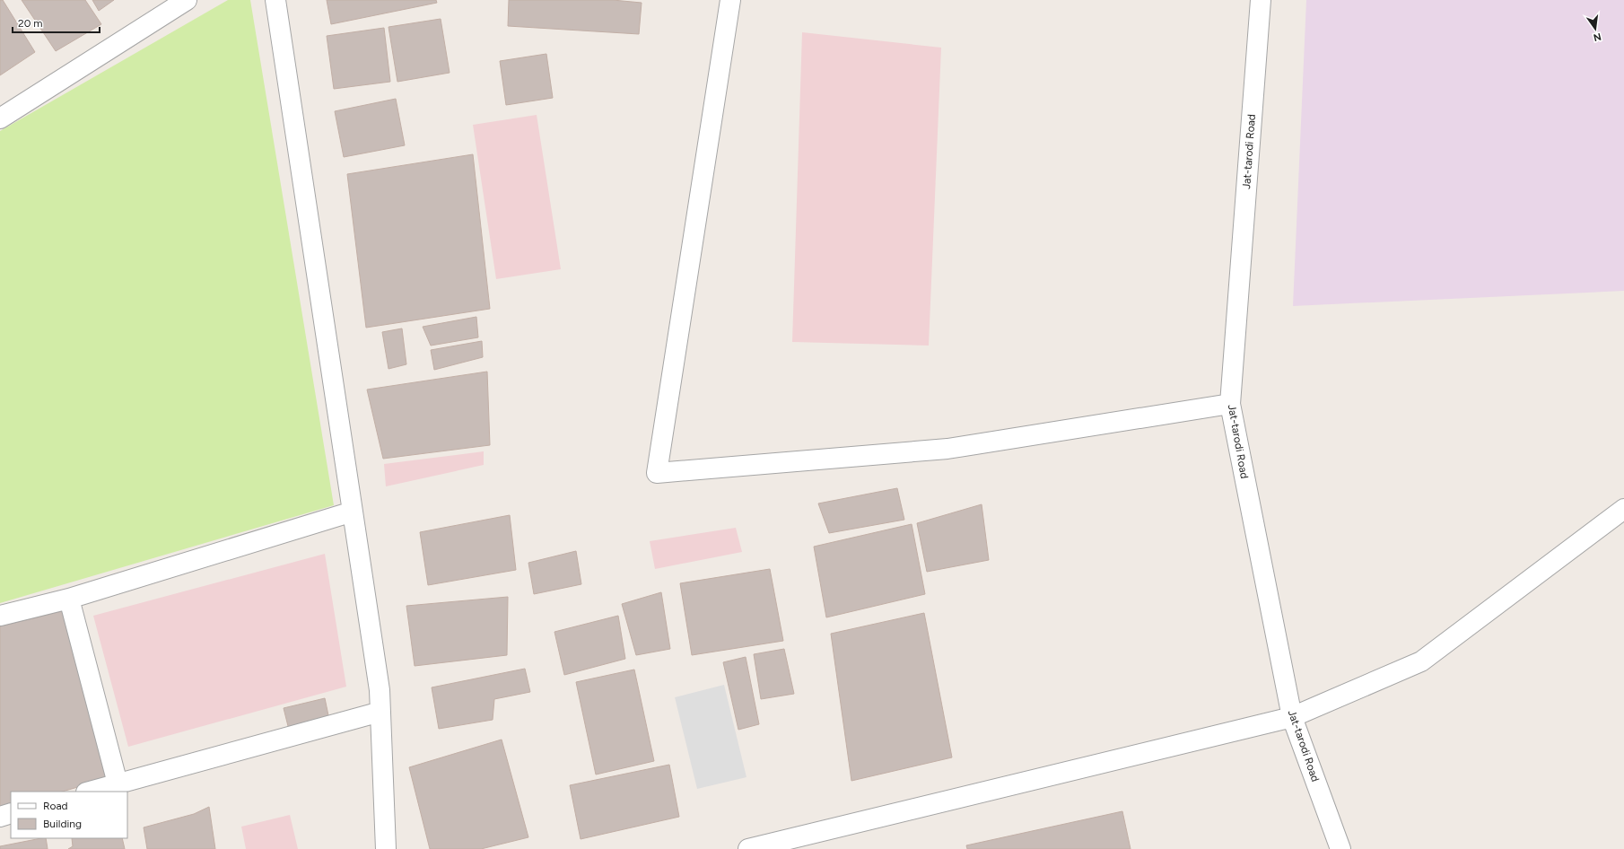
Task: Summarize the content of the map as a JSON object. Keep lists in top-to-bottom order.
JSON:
{
  "streets": {
    "street": ["Jat-tarodi Road"]
  },
  "legend": ["Road", "Building"],
  "scale_bar": "20 m",
  "north": "bottom"
}
